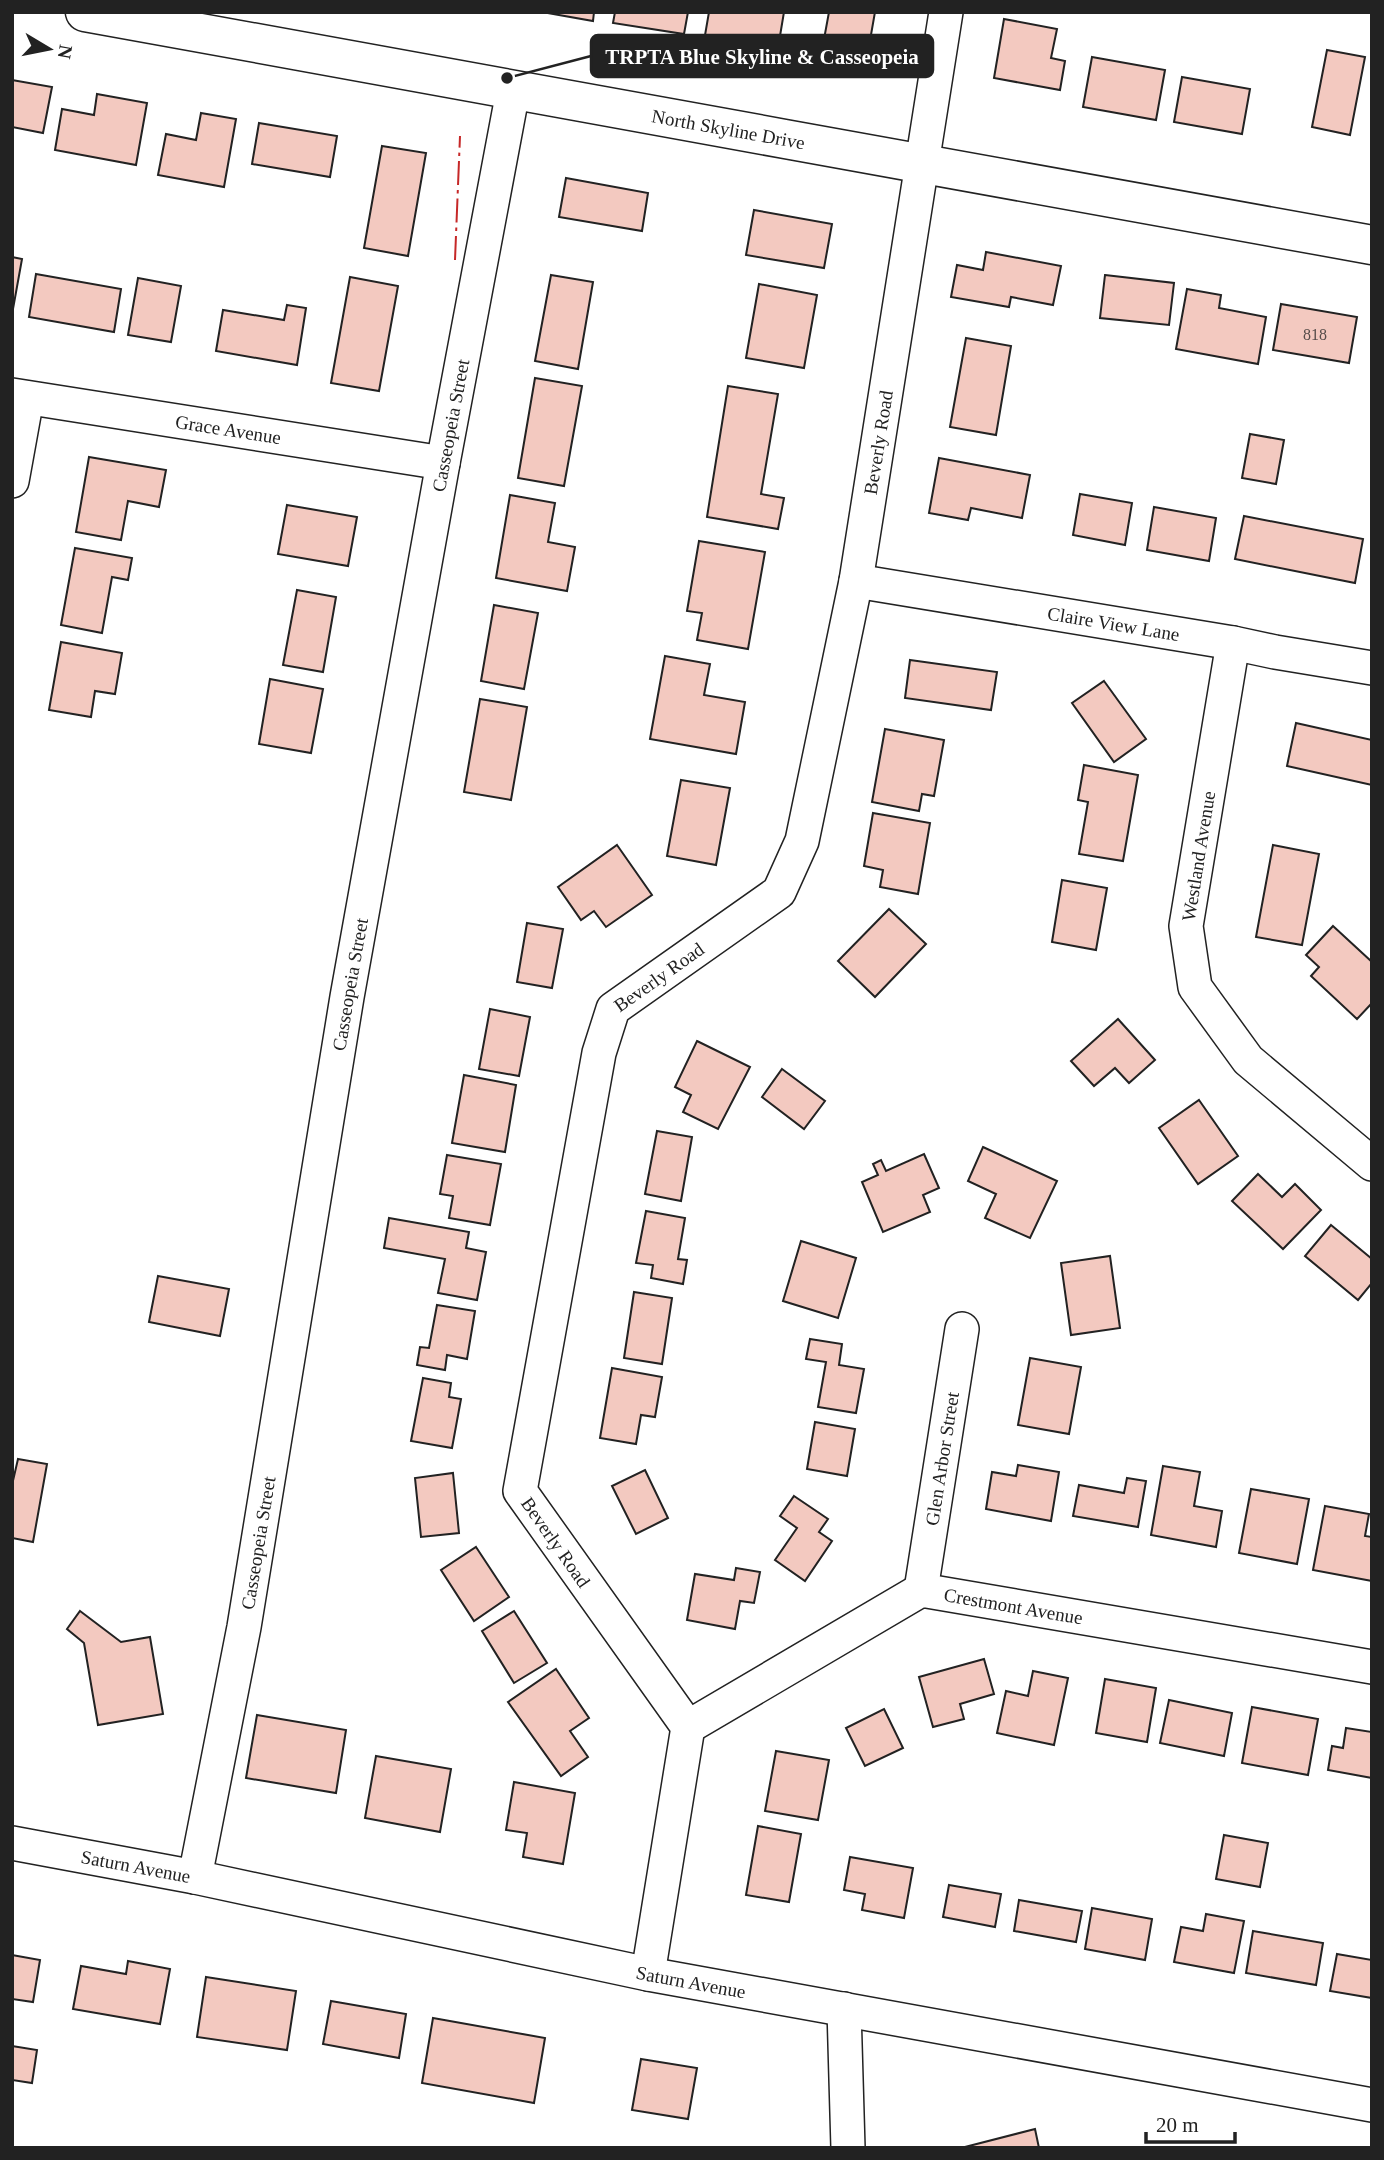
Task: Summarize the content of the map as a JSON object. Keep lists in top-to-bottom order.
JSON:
{
  "streets": {
    "main road": ["North Skyline Drive"],
    "street": [
      "Casseopeia Street",
      "Grace Avenue",
      "Beverly Road",
      "Claire View Lane",
      "Westland Avenue",
      "Glen Arbor Street",
      "Crestmont Avenue",
      "Saturn Avenue"
    ]
  },
  "crossings": [
    ["North Skyline Drive", "Casseopeia Street"],
    ["North Skyline Drive", "Beverly Road"],
    ["Casseopeia Street", "Grace Avenue"],
    ["Casseopeia Street", "Saturn Avenue"],
    ["Beverly Road", "Claire View Lane"],
    ["Beverly Road", "Crestmont Avenue"],
    ["Claire View Lane", "Westland Avenue"],
    ["Glen Arbor Street", "Crestmont Avenue"]
  ],
  "places": ["TRPTA Blue Skyline & Casseopeia"],
  "house_numbers": ["818"],
  "scale_bar": "20 m",
  "north": "right"
}
